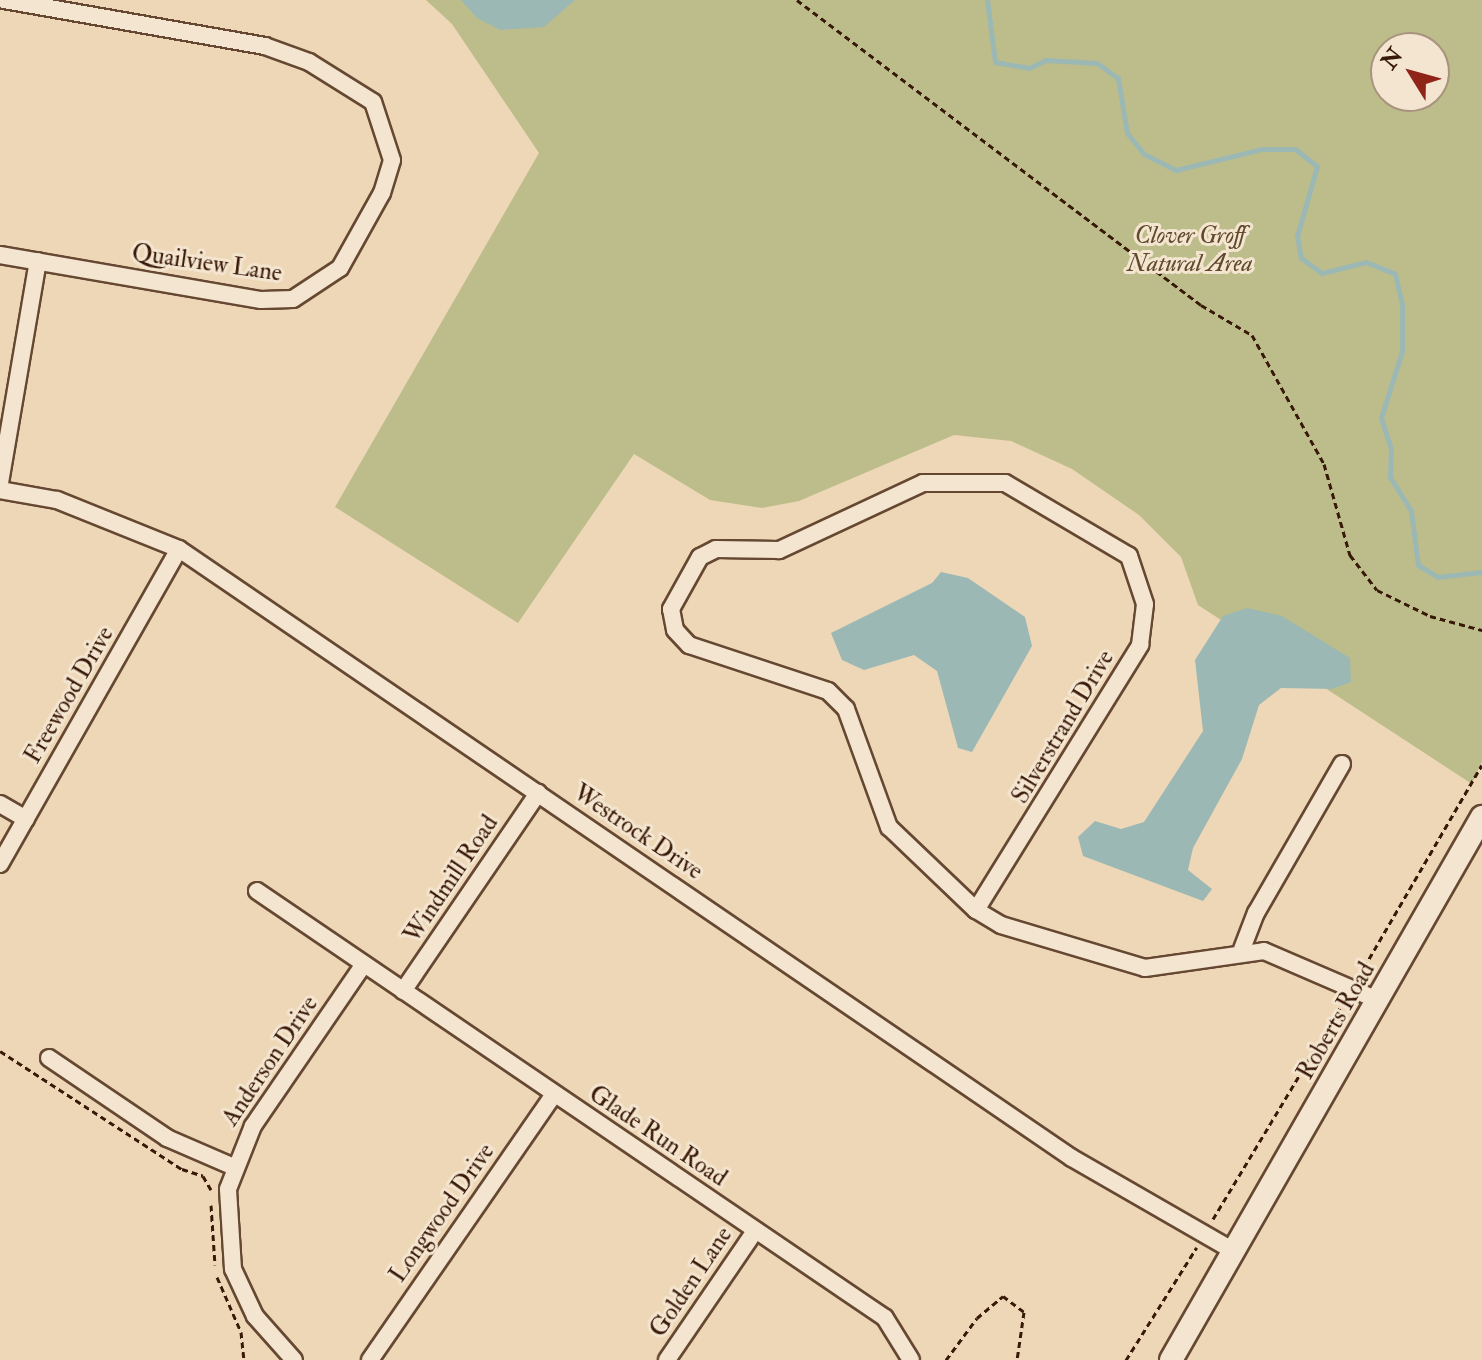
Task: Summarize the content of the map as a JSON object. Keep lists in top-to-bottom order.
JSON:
{
  "streets": {
    "main road": ["Roberts Road"],
    "street": [
      "Quailview Lane",
      "Freewood Drive",
      "Silverstrand Drive",
      "Westrock Drive",
      "Windmill Road",
      "Anderson Drive",
      "Glade Run Road",
      "Longwood Drive",
      "Golden Lane"
    ]
  },
  "crossings": [
    ["Freewood Drive", "Westrock Drive"],
    ["Westrock Drive", "Windmill Road"],
    ["Westrock Drive", "Roberts Road"],
    ["Windmill Road", "Glade Run Road"],
    ["Anderson Drive", "Glade Run Road"],
    ["Glade Run Road", "Longwood Drive"],
    ["Glade Run Road", "Golden Lane"]
  ],
  "parks": ["Clover Groff Natural Area"],
  "north": "top left"
}
